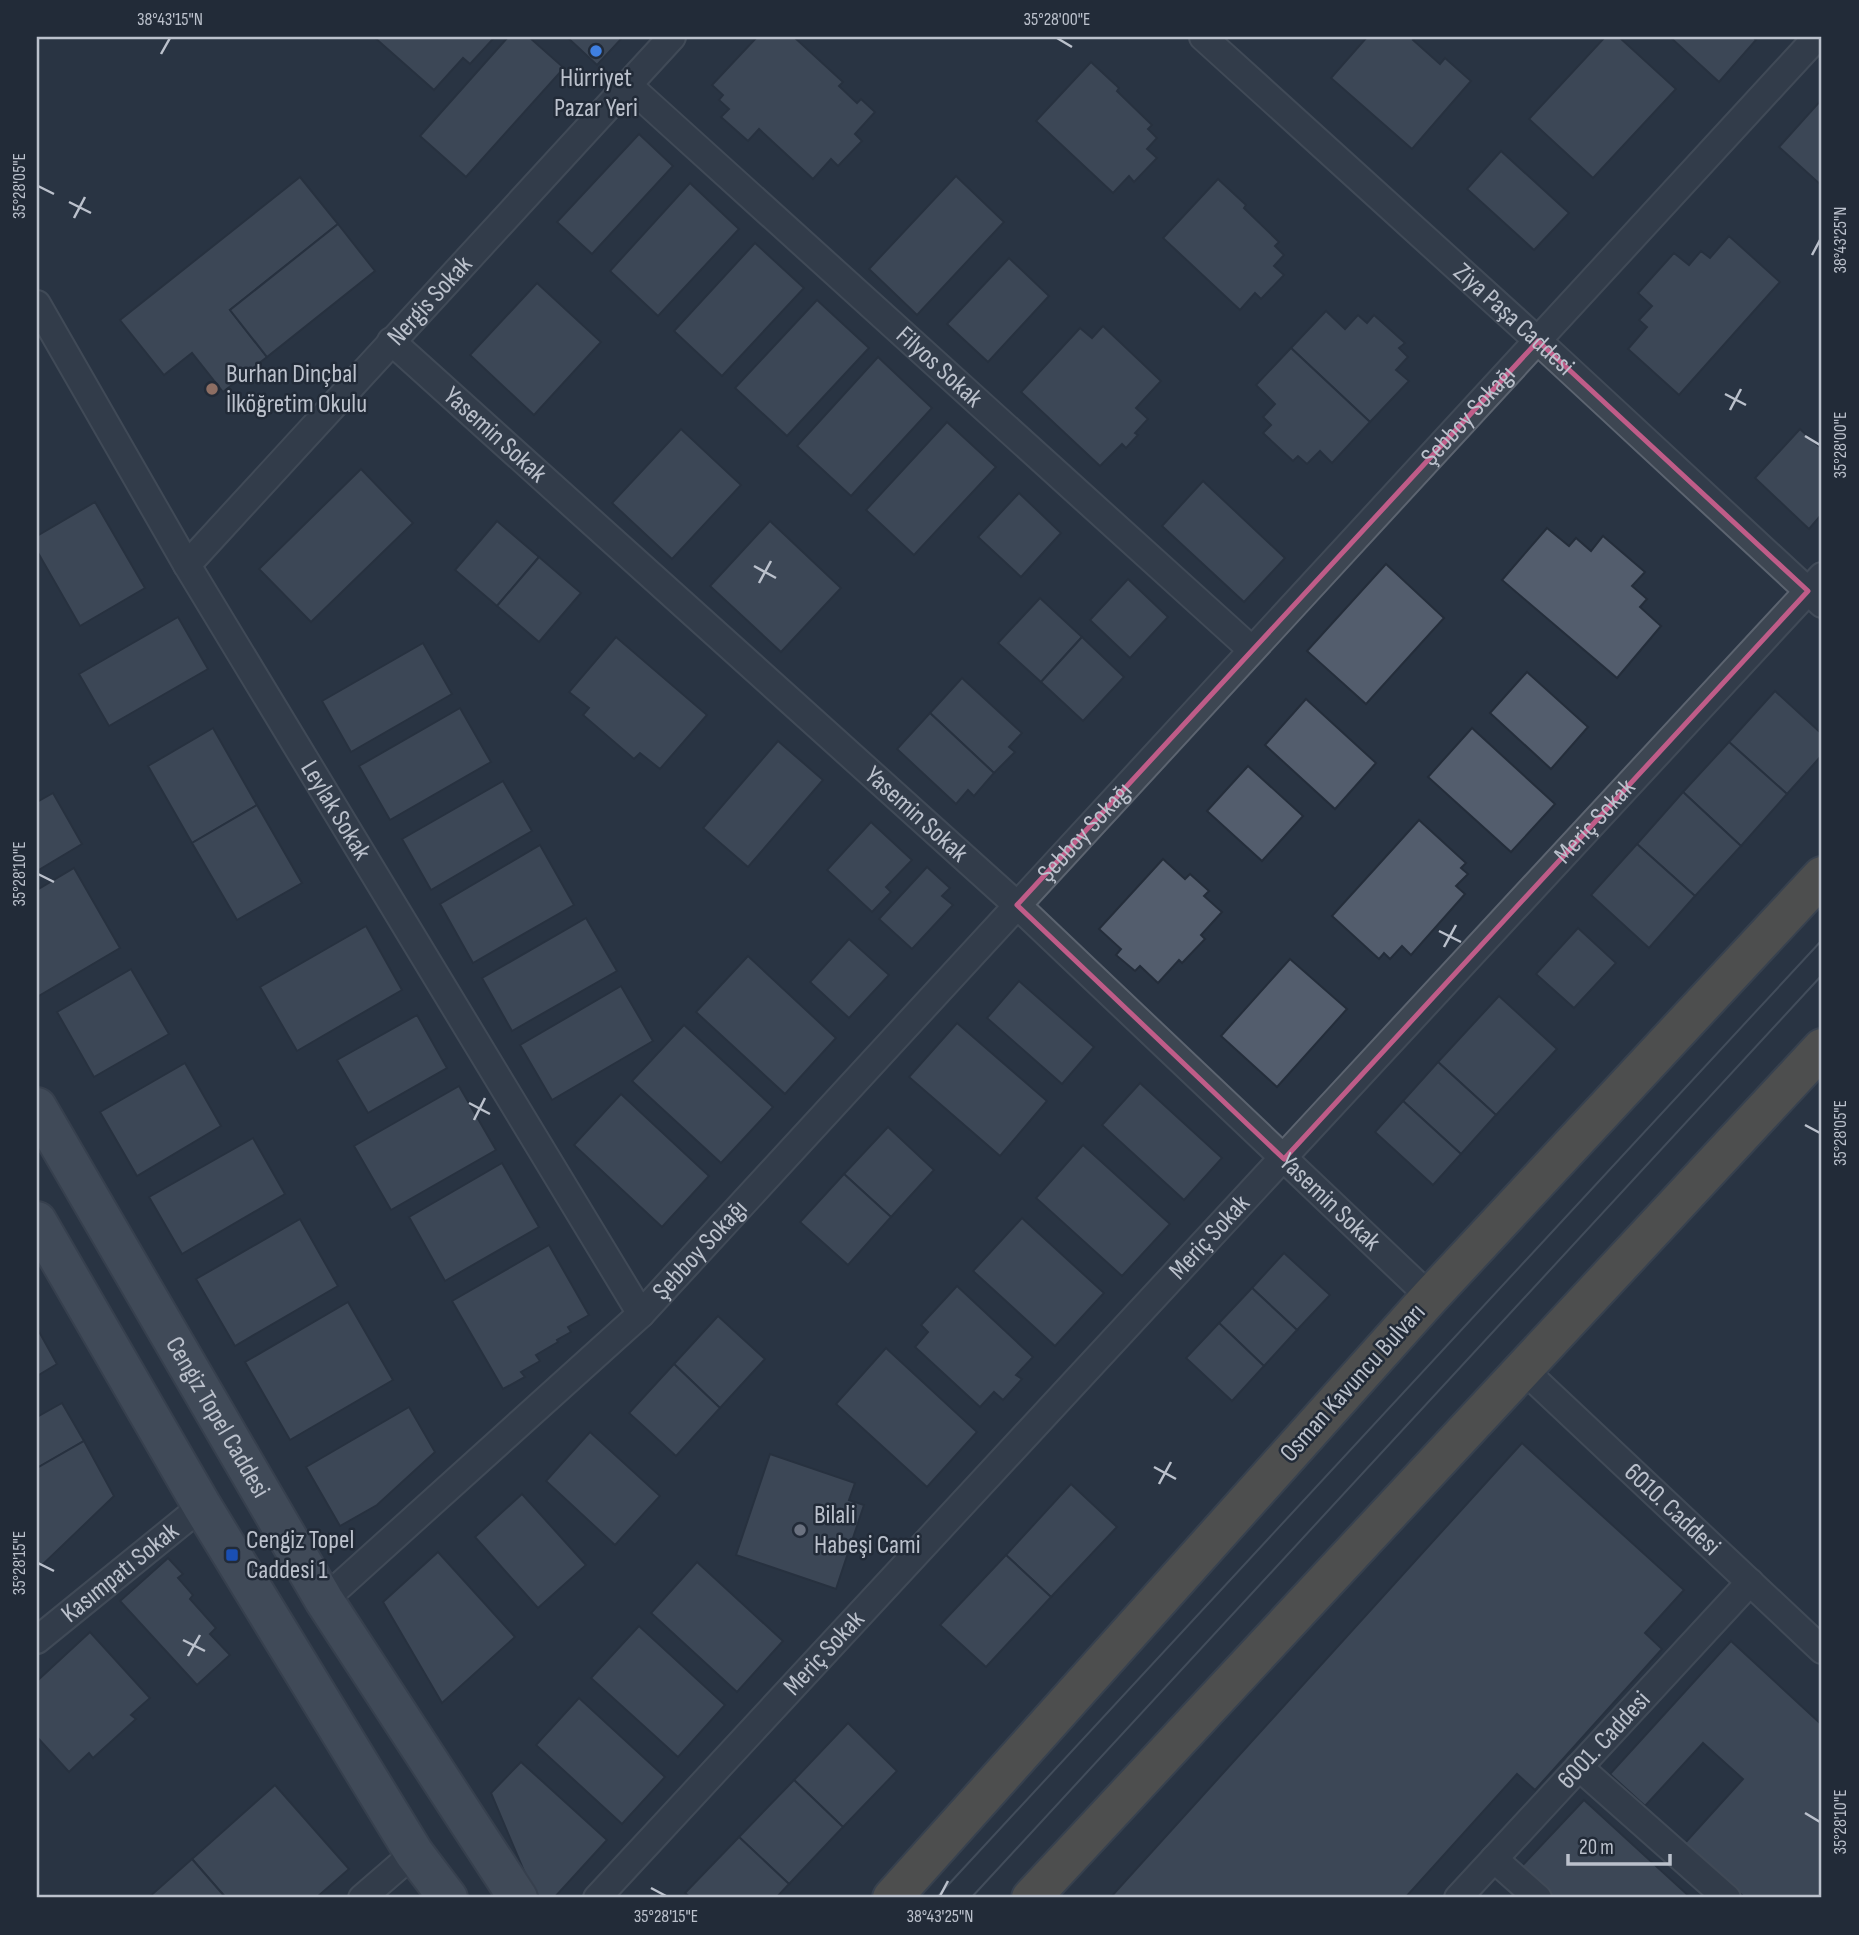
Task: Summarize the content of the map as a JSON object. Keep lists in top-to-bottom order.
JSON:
{
  "streets": {
    "highway": ["Osman Kavuncu Bulvarı"],
    "main road": ["Cengiz Topel Caddesi"],
    "street": [
      "Nergis Sokak",
      "Ziya Paşa Caddesi",
      "Filyos Sokak",
      "Şebboy Sokağı",
      "Yasemin Sokak",
      "Leylak Sokak",
      "Meriç Sokak",
      "6010. Caddesi",
      "Kasımpatı Sokak",
      "6001. Caddesi"
    ]
  },
  "crossings": [
    ["Nergis Sokak", "Filyos Sokak"],
    ["Nergis Sokak", "Yasemin Sokak"],
    ["Nergis Sokak", "Leylak Sokak"],
    ["Ziya Paşa Caddesi", "Şebboy Sokağı"],
    ["Ziya Paşa Caddesi", "Meriç Sokak"],
    ["Filyos Sokak", "Şebboy Sokağı"],
    ["Şebboy Sokağı", "Yasemin Sokak"],
    ["Şebboy Sokağı", "Leylak Sokak"],
    ["Şebboy Sokağı", "Cengiz Topel Caddesi"],
    ["Yasemin Sokak", "Meriç Sokak"],
    ["Yasemin Sokak", "Osman Kavuncu Bulvarı"],
    ["6010. Caddesi", "6001. Caddesi"]
  ],
  "places": {
    "other": ["Hürriyet Pazar Yeri", "Burhan Dinçbal İlköğretim Okulu", "Bilali Habeşi Cami"],
    "transit": ["Cengiz Topel Caddesi 1"]
  },
  "scale_bar": "20 m",
  "coordinates": [
    "38°43'15\"N",
    "35°28'00\"E",
    "35°28'05\"E",
    "38°43'25\"N",
    "35°28'10\"E",
    "35°28'15\"E"
  ]
}
